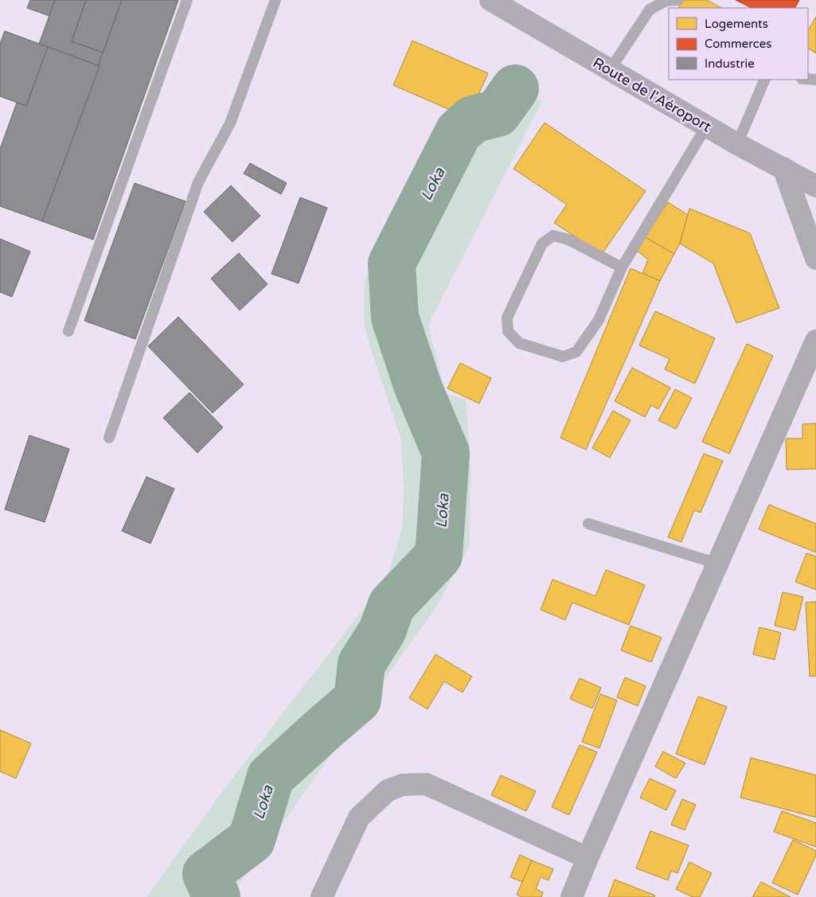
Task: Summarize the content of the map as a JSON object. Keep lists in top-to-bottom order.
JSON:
{
  "streets": {
    "main road": ["Route de l'Aéroport"]
  },
  "water": ["Loka"],
  "legend": ["Logements", "Commerces", "Industrie"]
}
